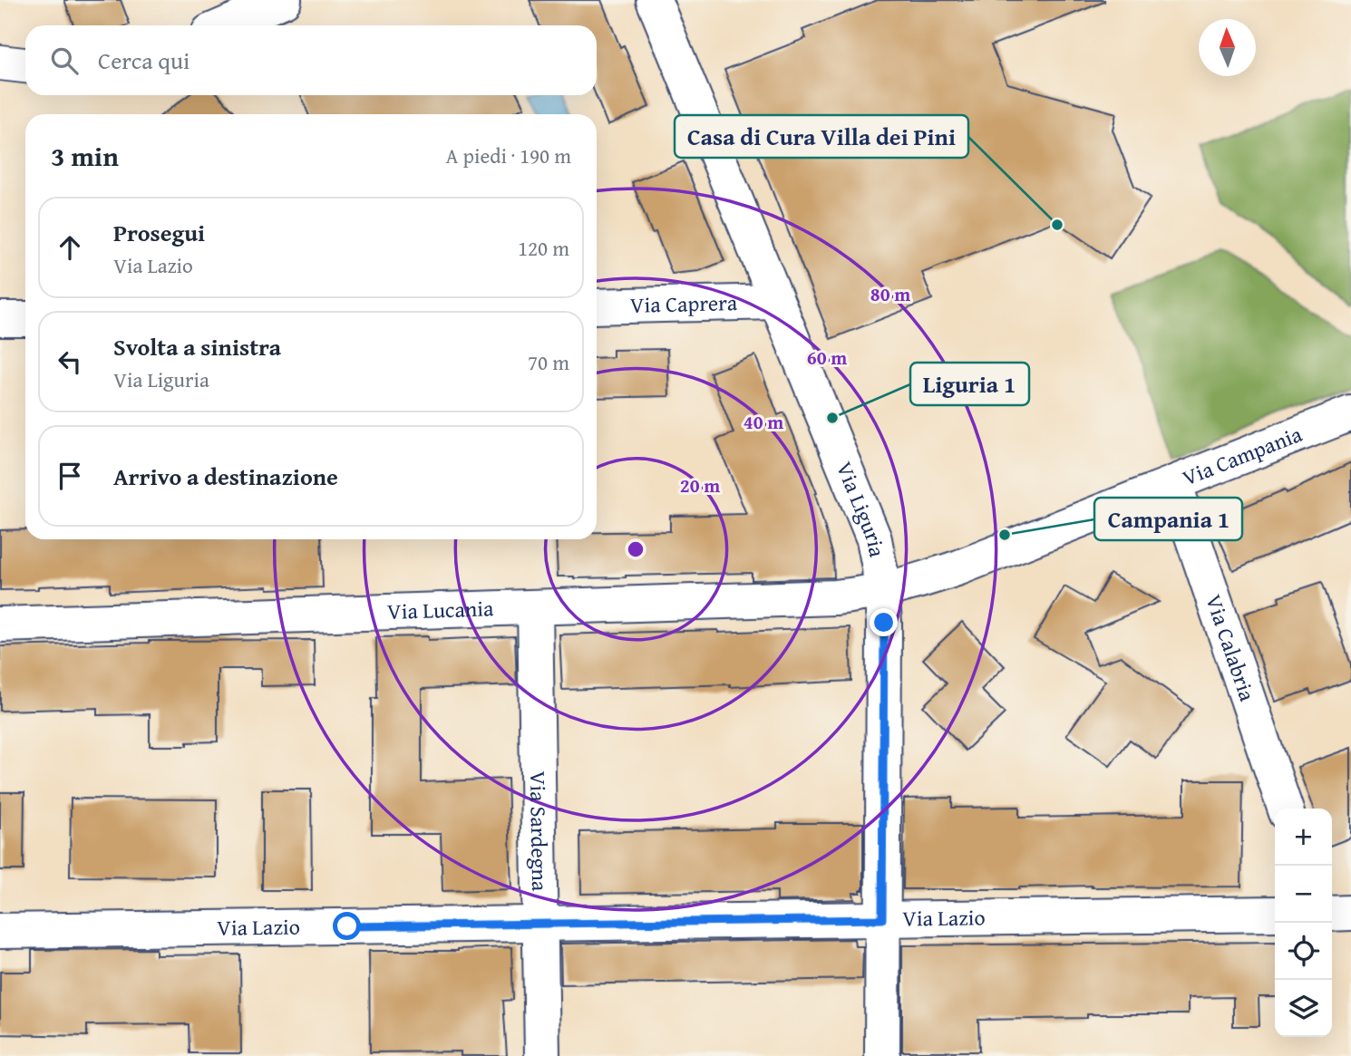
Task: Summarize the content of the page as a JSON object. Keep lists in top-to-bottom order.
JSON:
{
  "streets": {
    "street": [
      "Via Caprera",
      "Via Campania",
      "Via Liguria",
      "Via Lucania",
      "Via Calabria",
      "Via Sardegna",
      "Via Lazio"
    ]
  },
  "crossings": [
    ["Via Caprera", "Via Liguria"],
    ["Via Campania", "Via Liguria"],
    ["Via Campania", "Via Lucania"],
    ["Via Campania", "Via Calabria"],
    ["Via Liguria", "Via Lucania"],
    ["Via Liguria", "Via Lazio"],
    ["Via Lucania", "Via Sardegna"],
    ["Via Sardegna", "Via Lazio"]
  ],
  "places": ["Casa di Cura Villa dei Pini", "Liguria 1", "Campania 1"],
  "north": "top",
  "page": {
    "search": "Cerca qui",
    "heading": ["3 min", "A piedi · 190 m"],
    "list": [
      ["Prosegui", "Via Lazio", "120 m"],
      ["Svolta a sinistra", "Via Liguria", "70 m"],
      "Arrivo a destinazione"
    ],
    "map_buttons": ["+", "−"]
  },
  "rings": [
    "80 m",
    "60 m",
    "40 m",
    "20 m"
  ]
}
